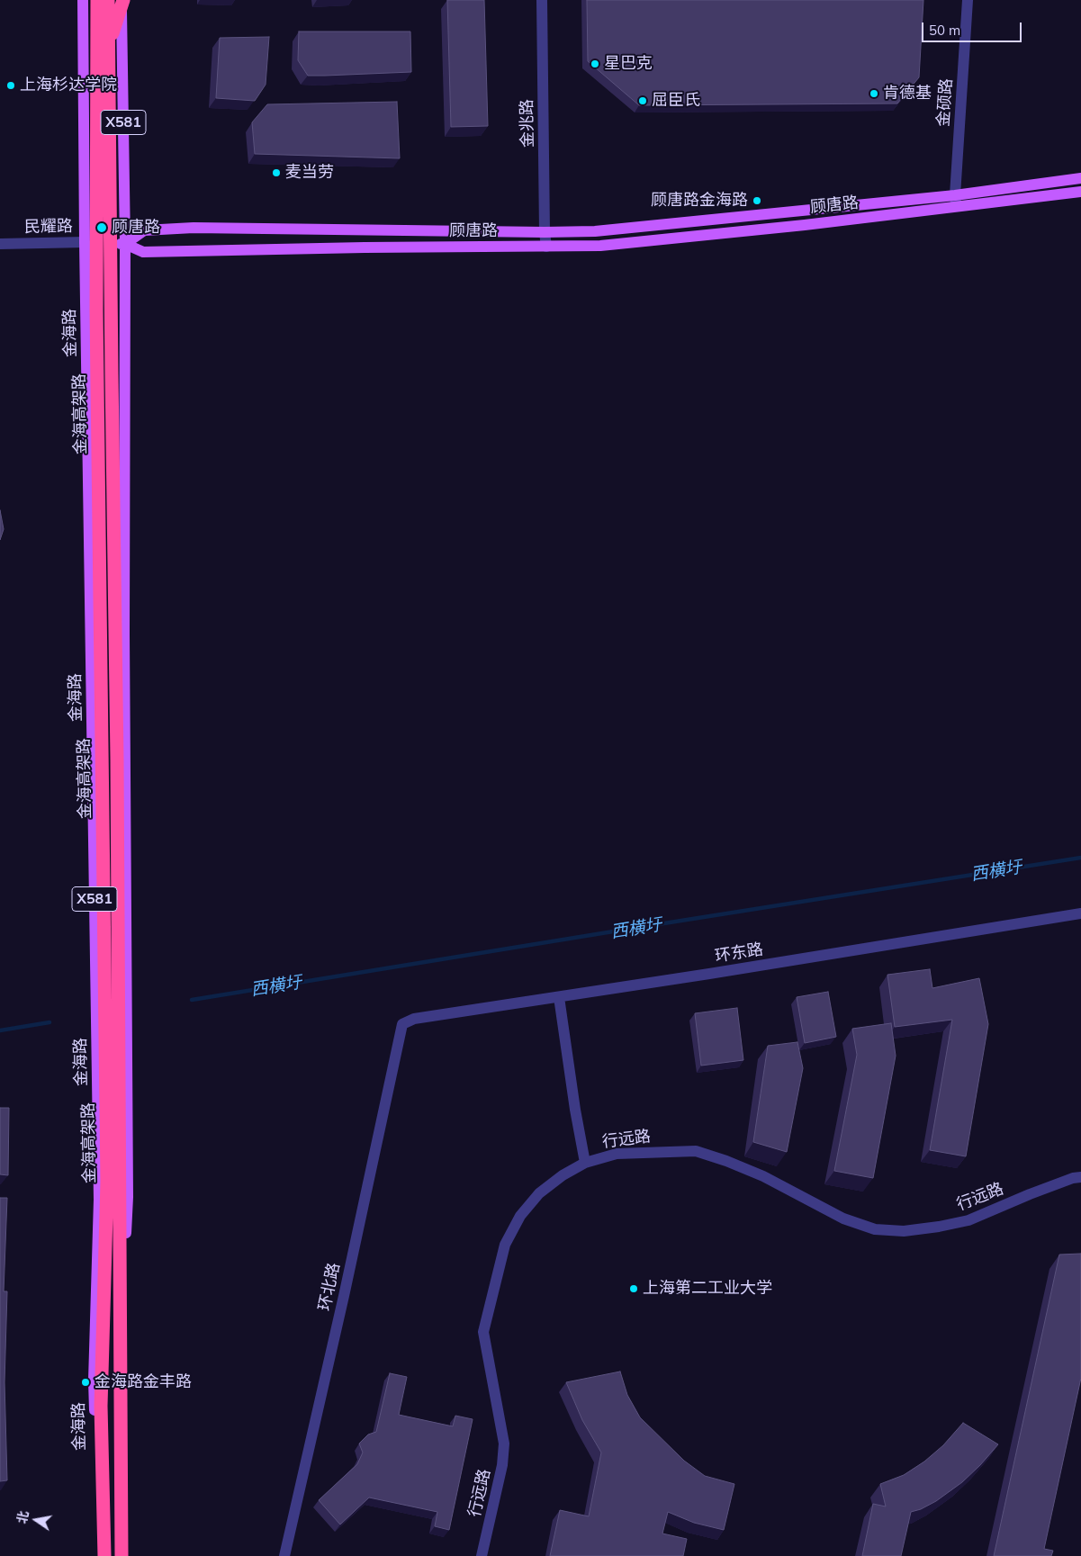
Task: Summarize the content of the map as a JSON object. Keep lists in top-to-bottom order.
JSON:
{
  "streets": {
    "highway": ["金海高架路"],
    "main road": [
      "X581",
      "顾唐路",
      "民耀路",
      "金海路"
    ],
    "street": [
      "金硕路",
      "金兆路",
      "环东路",
      "行远路",
      "环北路"
    ]
  },
  "crossings": [
    ["金硕路", "顾唐路"],
    ["X581", "顾唐路"],
    ["X581", "民耀路"],
    ["金兆路", "顾唐路"],
    ["顾唐路", "民耀路"],
    ["民耀路", "金海路"],
    ["环东路", "环北路"]
  ],
  "water": ["西横圩"],
  "places": [
    "星巴克",
    "上海杉达学院",
    "肯德基",
    "屈臣氏",
    "麦当劳",
    "顾唐路金海路",
    "顾唐路",
    "上海第二工业大学",
    "金海路金丰路"
  ],
  "scale_bar": "50 m",
  "north": "left"
}
